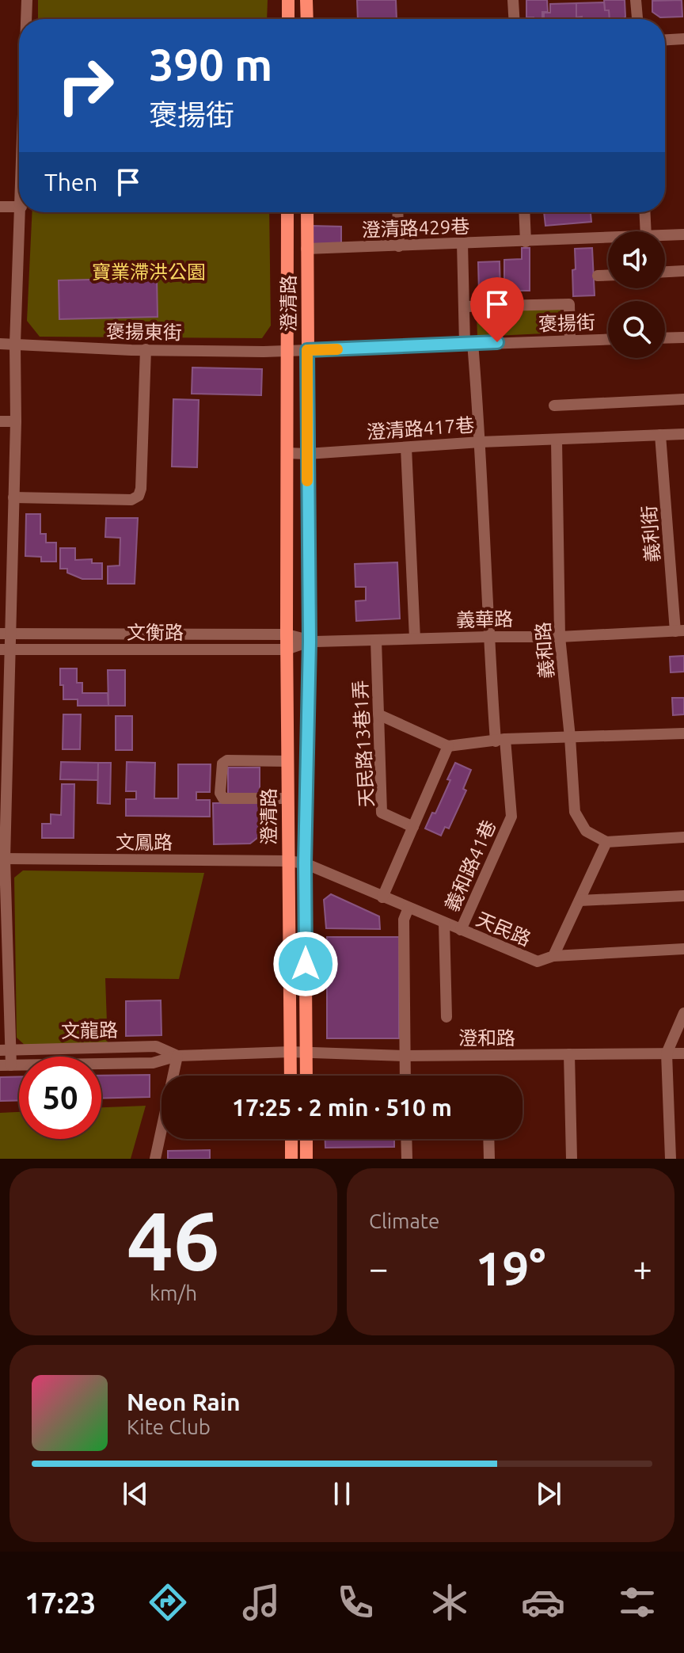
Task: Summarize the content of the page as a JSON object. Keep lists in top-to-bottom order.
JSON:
{
  "streets": {
    "main road": ["澄清路"],
    "street": [
      "澄清路429巷",
      "褒揚街",
      "褒揚東街",
      "澄清路417巷",
      "義利街",
      "義華路",
      "文衡路",
      "義和路",
      "天民路13巷1弄",
      "文鳳路",
      "義和路41巷",
      "天民路",
      "文龍路",
      "澄和路"
    ]
  },
  "crossings": [
    ["澄清路429巷", "澄清路"],
    ["澄清路429巷", "義和路41巷"],
    ["澄清路", "褒揚街"],
    ["澄清路", "褒揚東街"],
    ["澄清路", "澄清路417巷"],
    ["澄清路", "義華路"],
    ["澄清路", "文衡路"],
    ["澄清路", "文鳳路"],
    ["澄清路", "天民路"],
    ["澄清路", "文龍路"],
    ["澄清路", "澄和路"],
    ["褒揚街", "褒揚東街"],
    ["褒揚街", "義和路41巷"],
    ["澄清路417巷", "義利街"],
    ["澄清路417巷", "義和路"],
    ["澄清路417巷", "義和路41巷"],
    ["義利街", "義華路"],
    ["義華路", "文衡路"],
    ["義華路", "義和路"],
    ["義華路", "天民路13巷1弄"],
    ["義華路", "義和路41巷"],
    ["義和路", "天民路"],
    ["文鳳路", "天民路"],
    ["義和路41巷", "天民路"],
    ["文龍路", "澄和路"]
  ],
  "parks": ["寶業滯洪公園"],
  "page": {
    "turn": ["390 m", "褒揚街"],
    "then": "Then",
    "limit": "50",
    "trip": "17:25 · 2 min · 510 m",
    "tile": [
      ["46", "km/h"],
      "Climate"
    ],
    "heat": ["−", "19°", "+"],
    "song": ["Neon Rain", "Kite Club"],
    "tabs": "17:23"
  }
}
